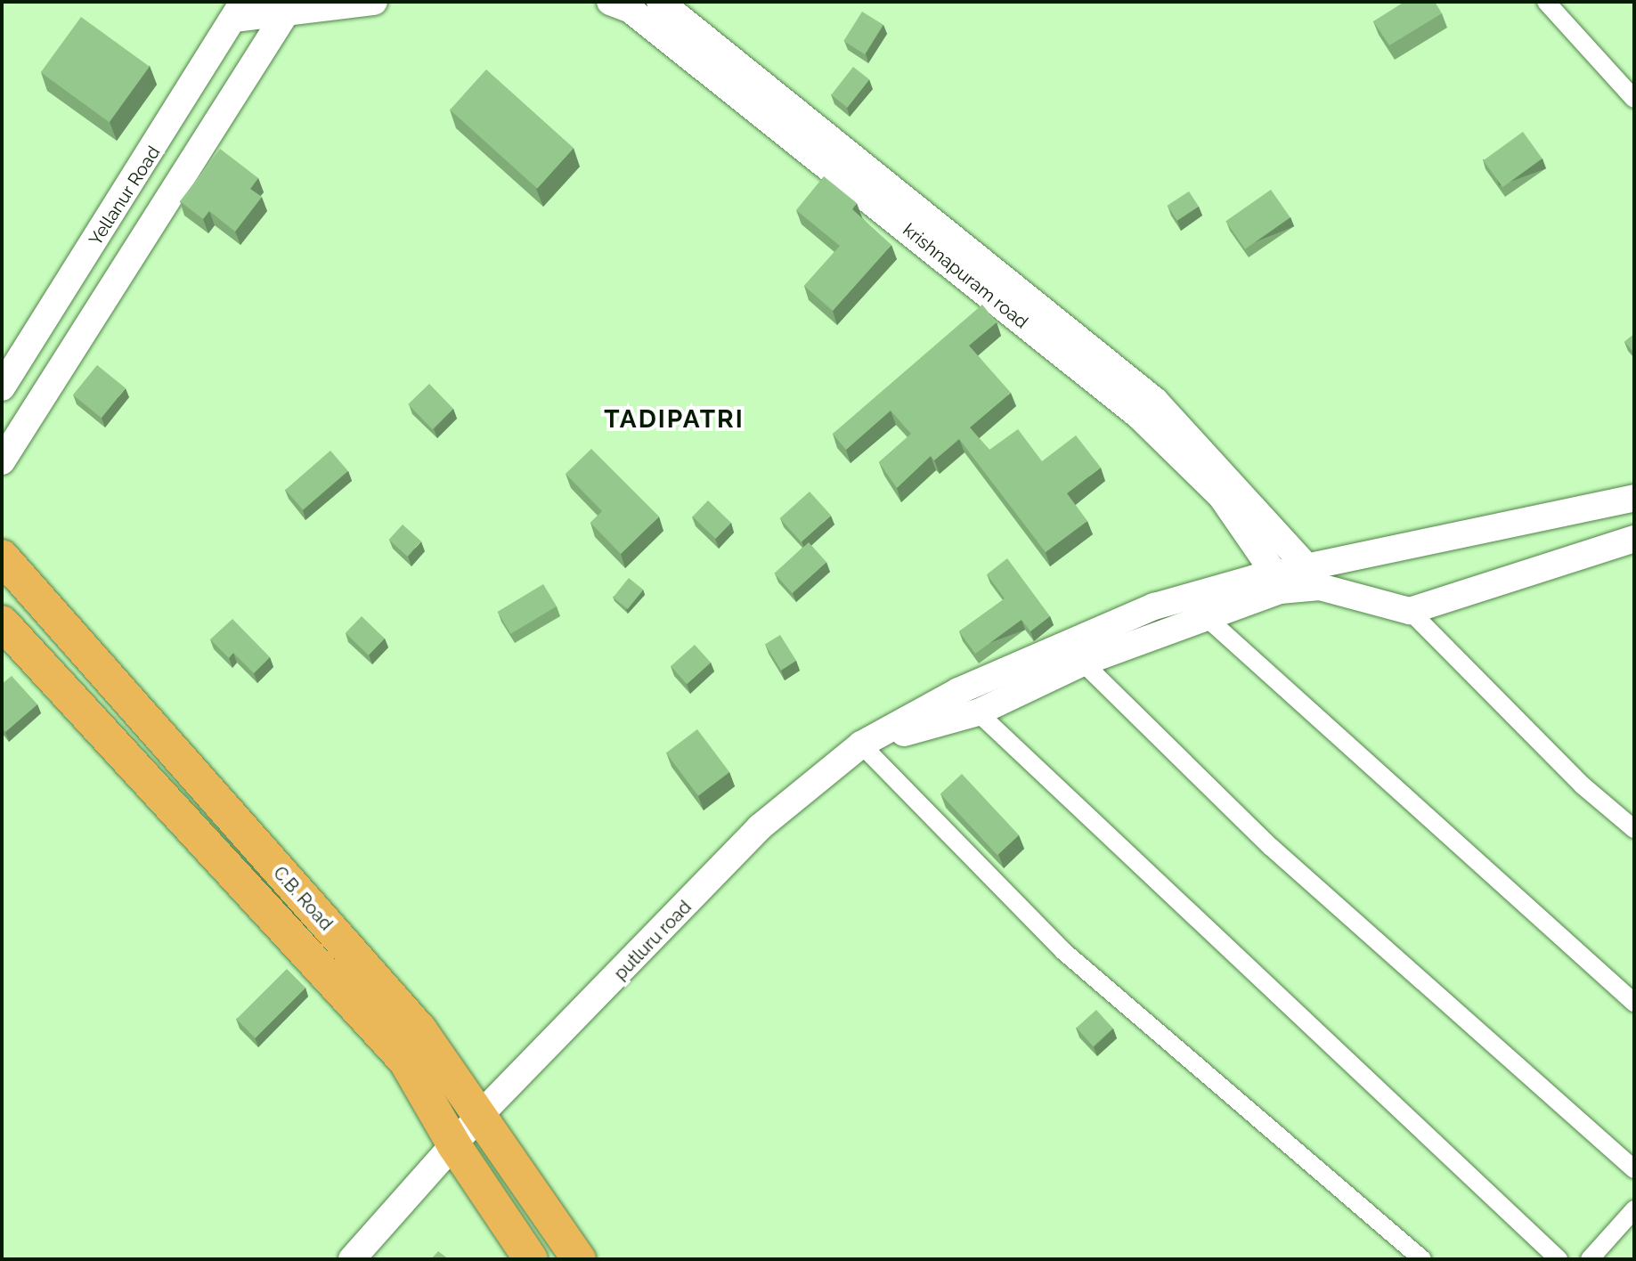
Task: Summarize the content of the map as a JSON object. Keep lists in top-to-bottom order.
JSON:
{
  "streets": {
    "highway": ["C.B. Road"],
    "main road": ["Yellanur Road", "krishnapuram road", "putluru road"]
  },
  "crossings": [
    ["C.B. Road", "putluru road"]
  ],
  "districts": ["TADIPATRI"]
}
